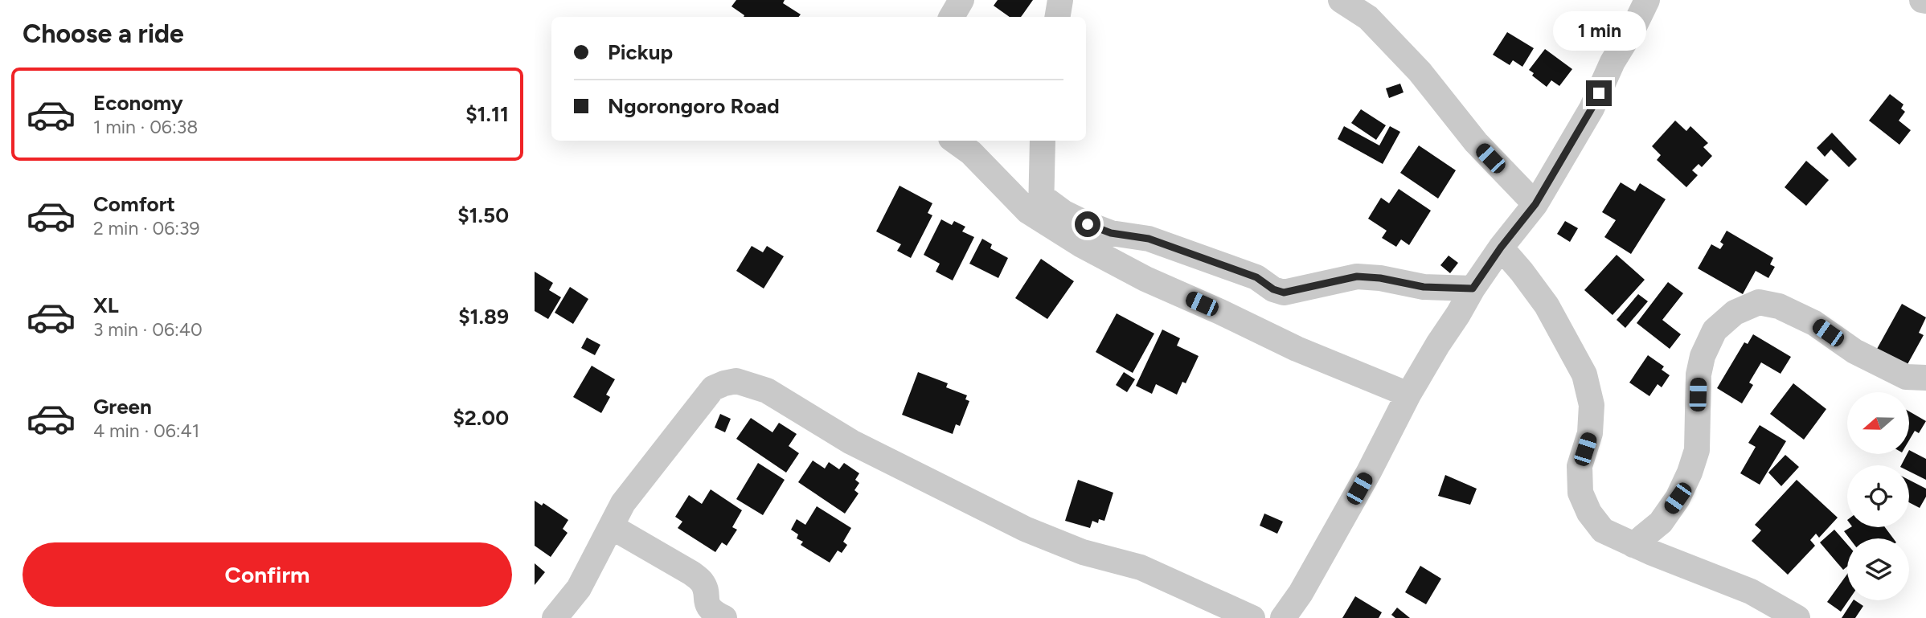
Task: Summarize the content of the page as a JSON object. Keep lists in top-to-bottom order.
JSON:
{
  "north": "left",
  "page": {
    "heading": "Choose a ride",
    "bubble": "1 min",
    "banner": ["Pickup", "Ngorongoro Road"],
    "list": [
      {
        "name": "Economy",
        "note": "1 min · 06:38",
        "value": "$1.11"
      },
      {
        "name": "Comfort",
        "note": "2 min · 06:39",
        "value": "$1.50"
      },
      {
        "name": "XL",
        "note": "3 min · 06:40",
        "value": "$1.89"
      },
      {
        "name": "Green",
        "note": "4 min · 06:41",
        "value": "$2.00"
      }
    ],
    "buttons": "Confirm"
  }
}
